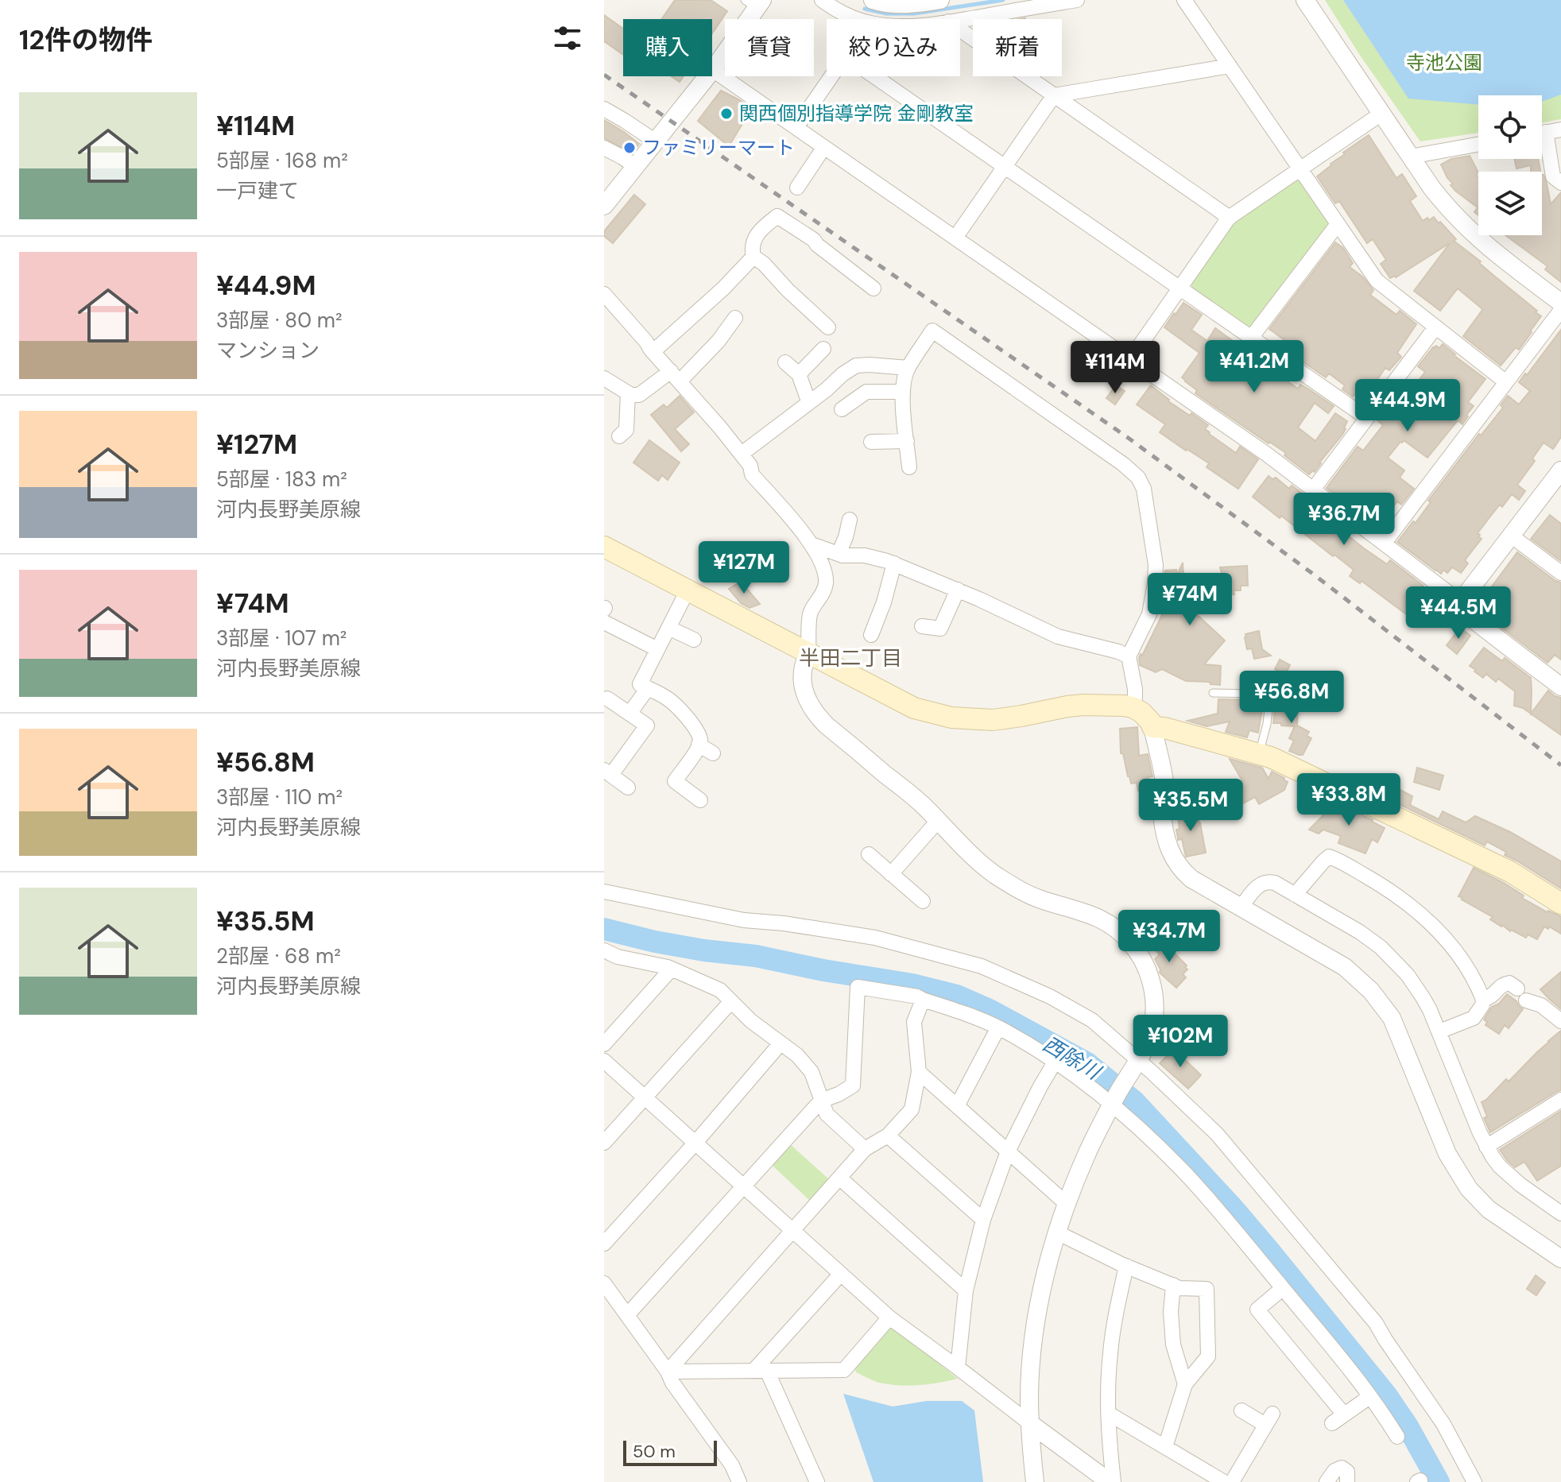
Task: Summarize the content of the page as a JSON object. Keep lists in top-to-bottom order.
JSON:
{
  "districts": ["半田二丁目"],
  "water": ["西除川"],
  "parks": ["寺池公園"],
  "places": ["関西個別指導学院 金剛教室", "ファミリーマート"],
  "scale_bar": "50 m",
  "page": {
    "heading": "12件の物件",
    "chip": [
      "購入",
      "賃貸",
      "絞り込み",
      "新着"
    ],
    "list": [
      {
        "name": "¥114M",
        "note": "5部屋 · 168 m² · 一戸建て"
      },
      {
        "name": "¥44.9M",
        "note": "3部屋 · 80 m² · マンション"
      },
      {
        "name": "¥127M",
        "note": "5部屋 · 183 m² · 河内長野美原線"
      },
      {
        "name": "¥74M",
        "note": "3部屋 · 107 m² · 河内長野美原線"
      },
      {
        "name": "¥56.8M",
        "note": "3部屋 · 110 m² · 河内長野美原線"
      },
      {
        "name": "¥35.5M",
        "note": "2部屋 · 68 m² · 河内長野美原線"
      }
    ],
    "price": [
      "¥41.2M",
      "¥114M",
      "¥44.9M",
      "¥36.7M",
      "¥127M",
      "¥74M",
      "¥44.5M",
      "¥56.8M",
      "¥33.8M",
      "¥35.5M",
      "¥34.7M",
      "¥102M"
    ],
    "scale": "50 m"
  }
}
